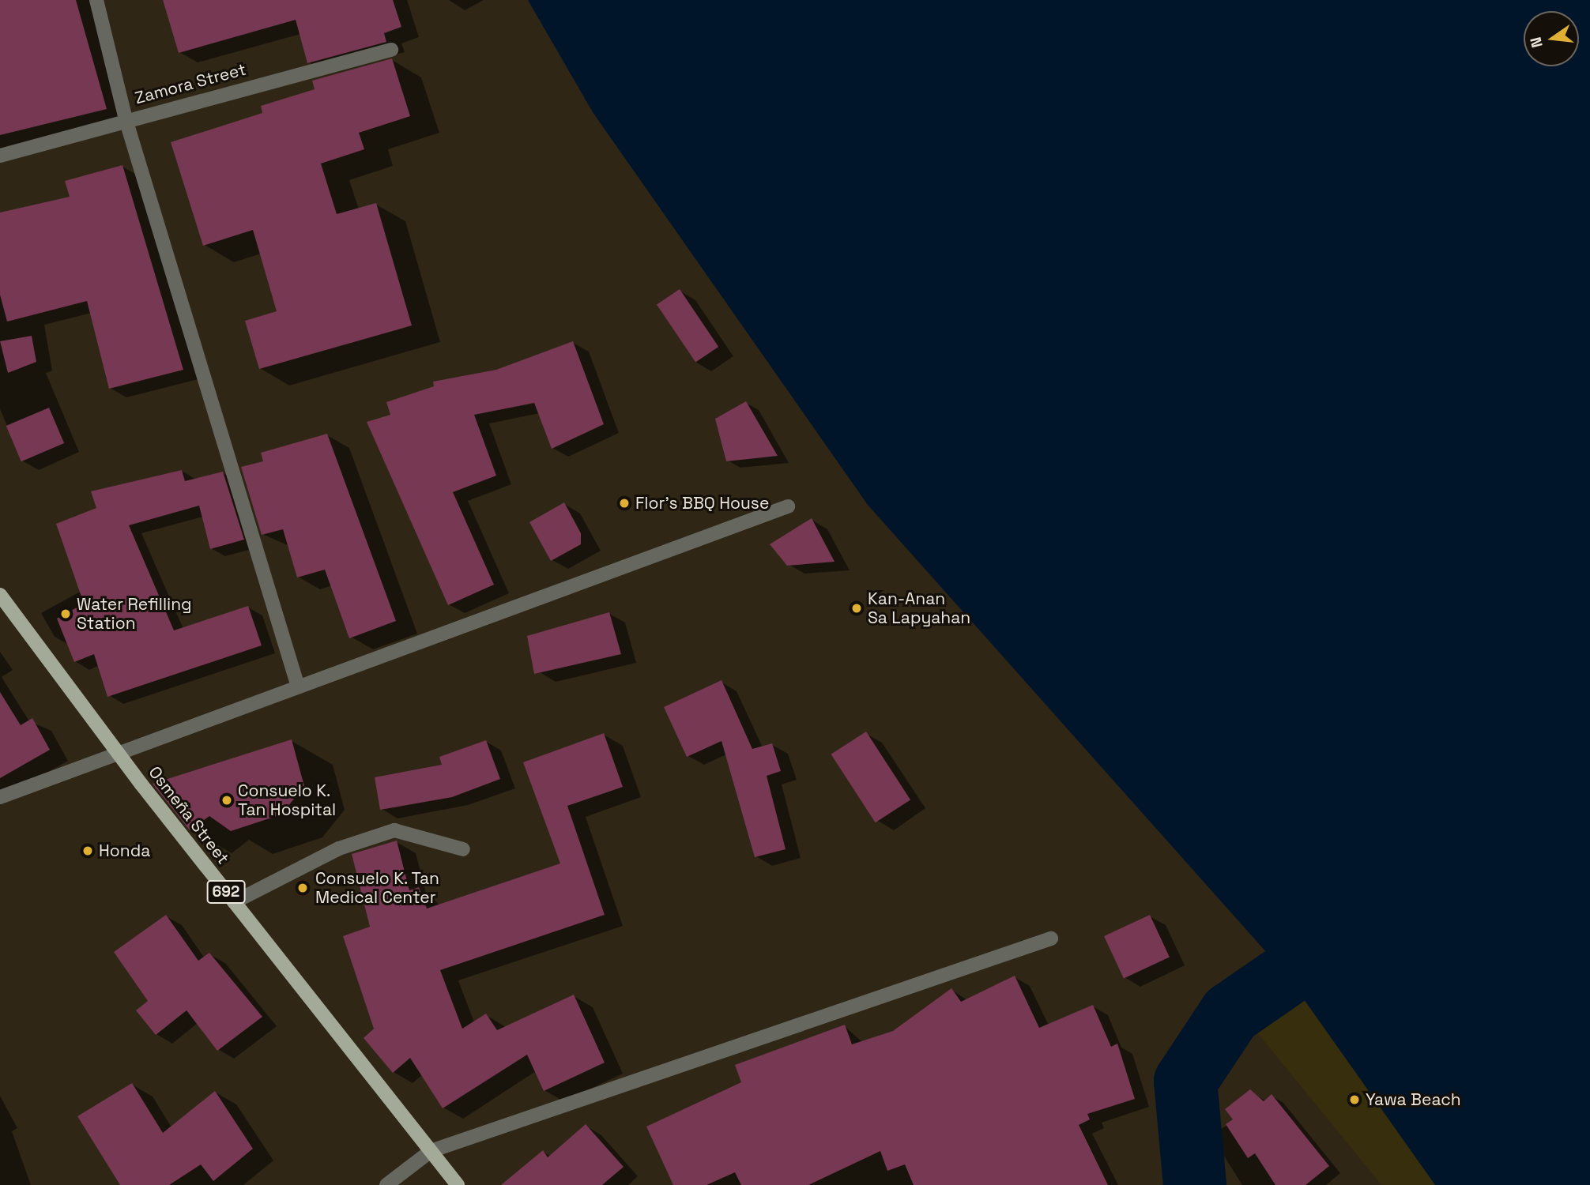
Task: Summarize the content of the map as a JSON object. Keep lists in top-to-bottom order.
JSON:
{
  "streets": {
    "main road": ["Osmeña Street", "692"],
    "street": ["Zamora Street"]
  },
  "places": [
    "Flor's BBQ House",
    "Kan-Anan Sa Lapyahan",
    "Water Refilling Station",
    "Consuelo K. Tan Hospital",
    "Honda",
    "Consuelo K. Tan Medical Center",
    "Yawa Beach"
  ],
  "north": "left"
}
